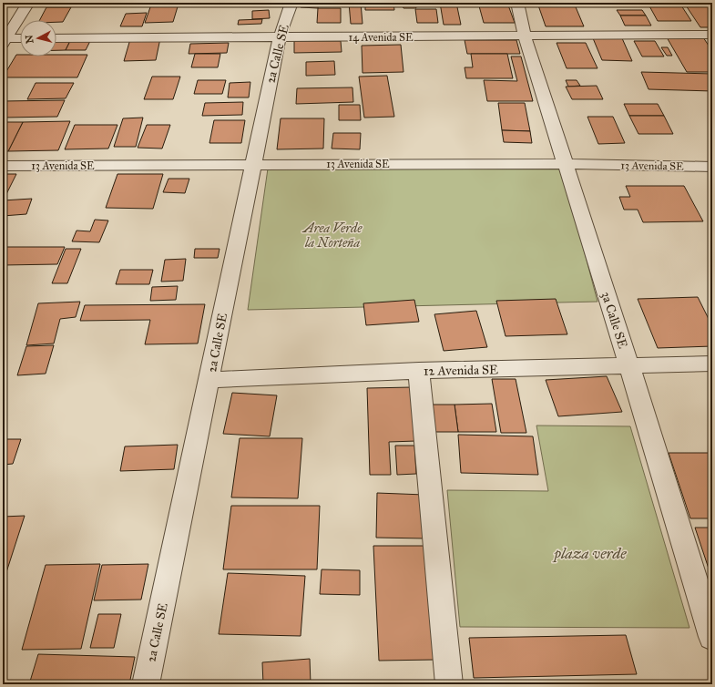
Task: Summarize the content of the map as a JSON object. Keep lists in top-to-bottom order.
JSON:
{
  "streets": {
    "street": [
      "14 Avenida SE",
      "2a Calle SE",
      "13 Avenida SE",
      "3a Calle SE",
      "12 Avenida SE"
    ]
  },
  "crossings": [
    ["14 Avenida SE", "2a Calle SE"],
    ["14 Avenida SE", "3a Calle SE"],
    ["2a Calle SE", "13 Avenida SE"],
    ["2a Calle SE", "12 Avenida SE"],
    ["13 Avenida SE", "3a Calle SE"],
    ["3a Calle SE", "12 Avenida SE"]
  ],
  "parks": ["Area Verde la Norteña", "plaza verde"],
  "north": "left"
}
